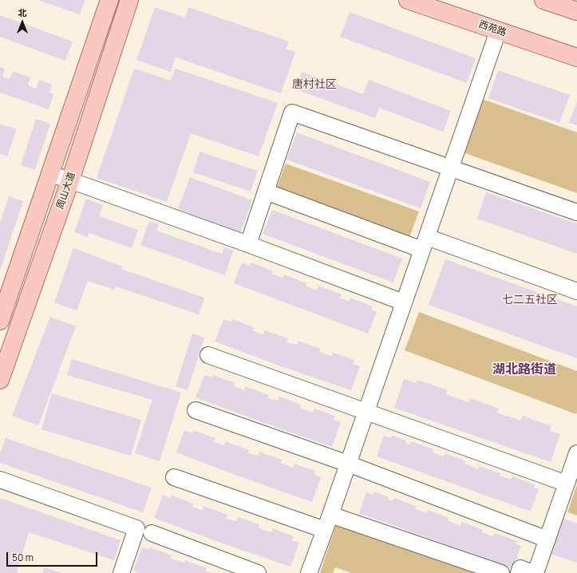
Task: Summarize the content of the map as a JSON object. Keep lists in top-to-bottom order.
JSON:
{
  "streets": {
    "main road": ["西苑路", "周山大道"]
  },
  "districts": ["唐村社区", "七二五社区", "湖北路街道"],
  "scale_bar": "50 m",
  "north": "top"
}
